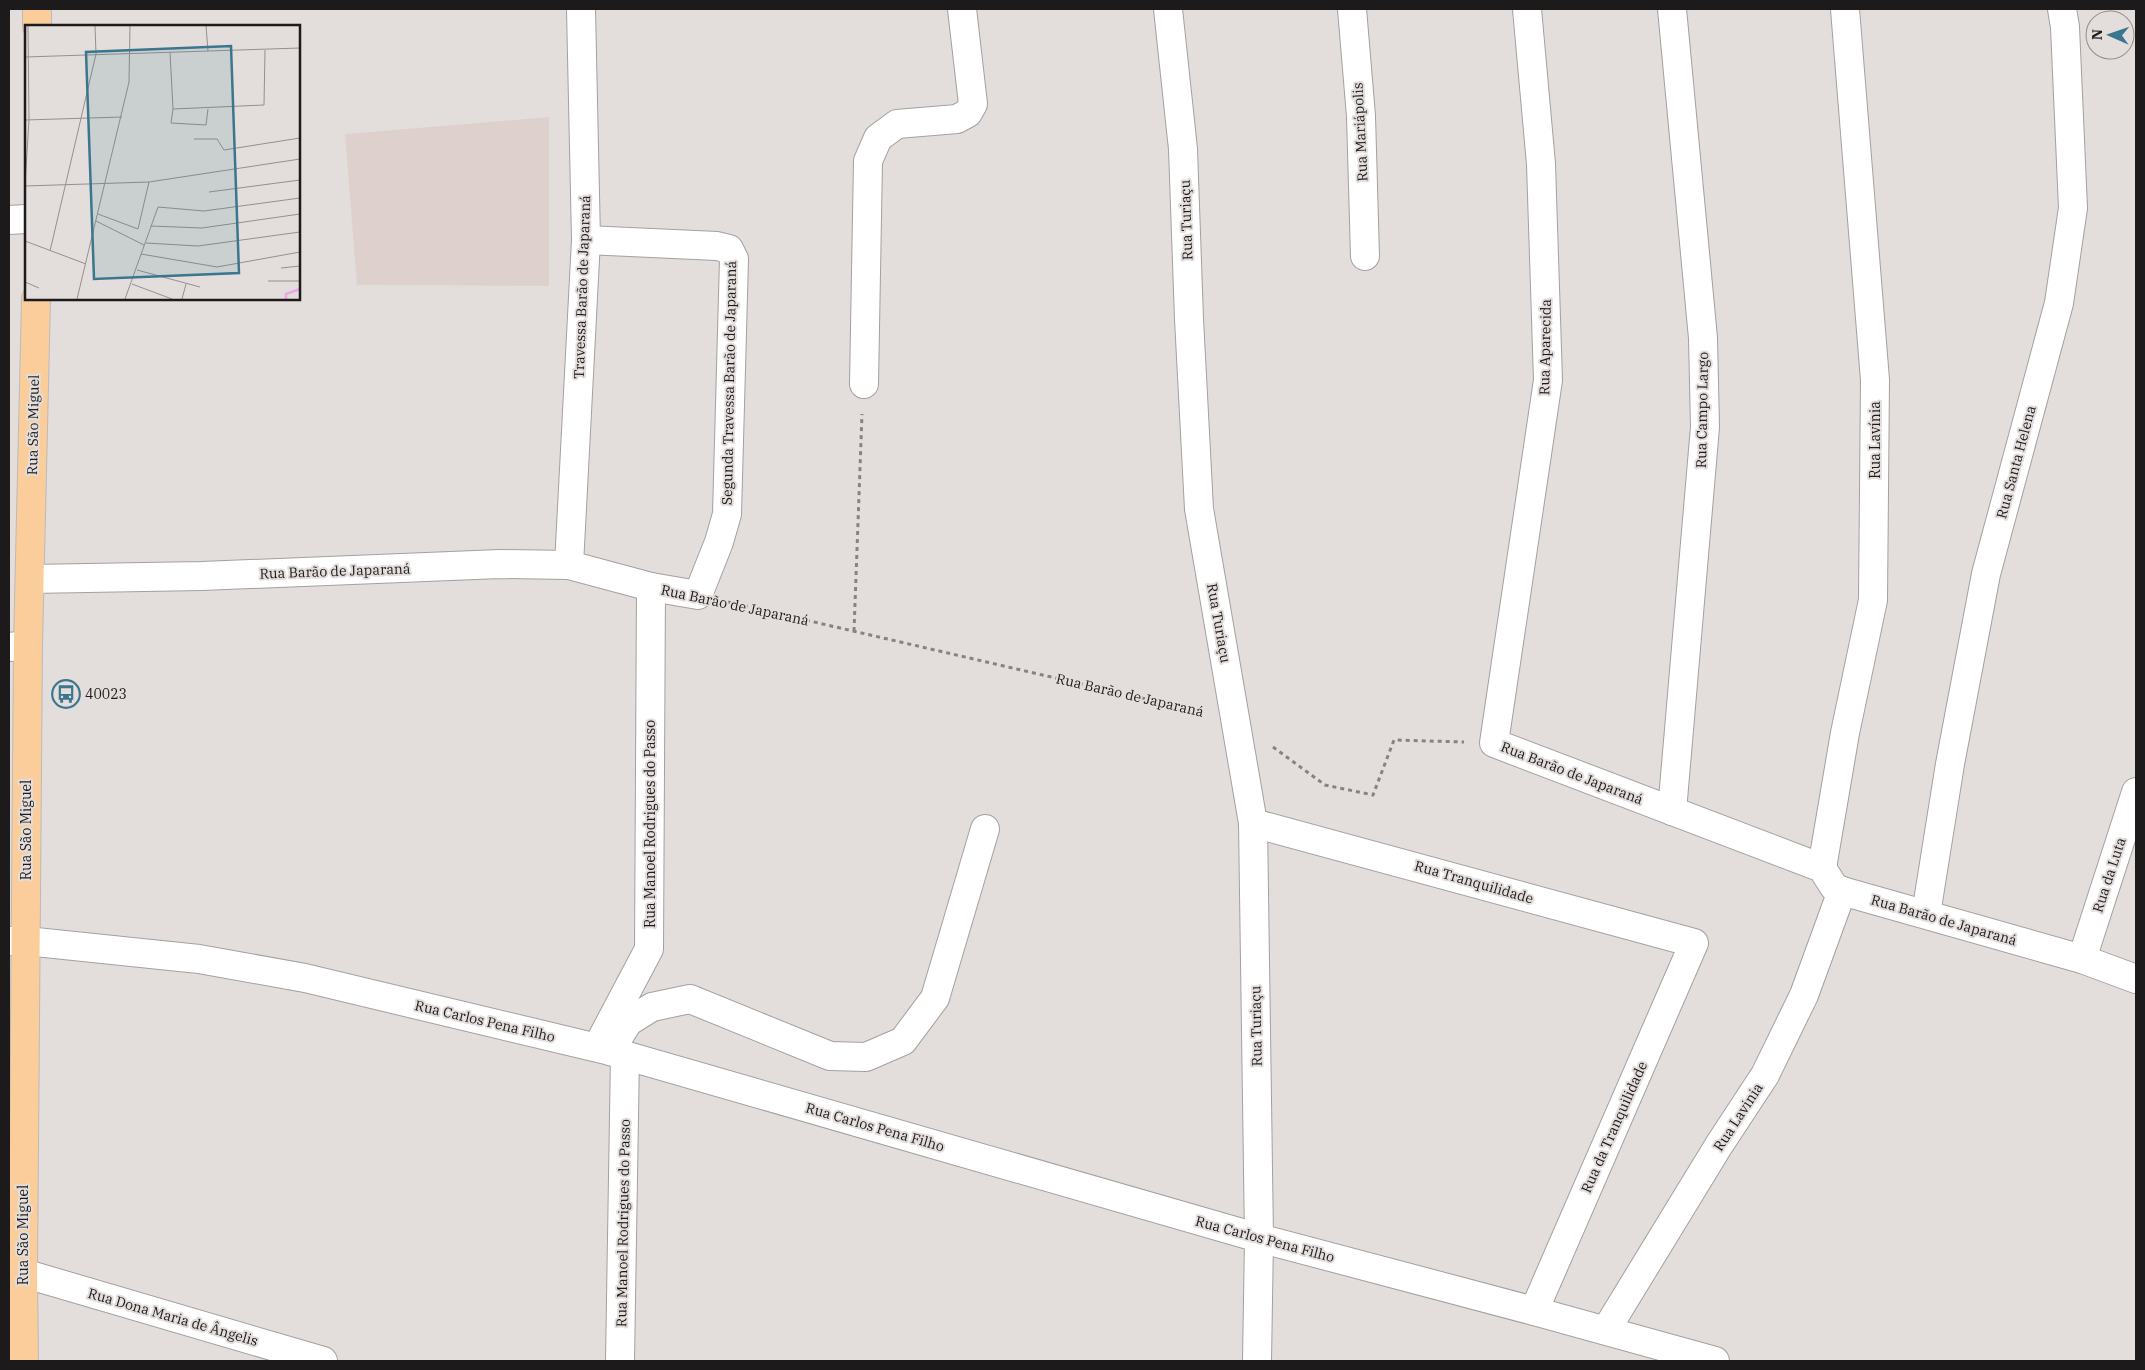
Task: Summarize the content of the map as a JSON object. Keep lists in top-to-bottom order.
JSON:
{
  "streets": {
    "main road": ["Rua São Miguel"],
    "street": [
      "Rua Mariápolis",
      "Rua Turiaçu",
      "Travessa Barão de Japaraná",
      "Rua Aparecida",
      "Segunda Travessa Barão de Japaraná",
      "Rua Campo Largo",
      "Rua Lavínia",
      "Rua Santa Helena",
      "Rua Barão de Japaraná",
      "Rua Manoel Rodrigues do Passo",
      "Rua da Luta",
      "Rua Tranquilidade",
      "Rua Carlos Pena Filho",
      "Rua Lavinia",
      "Rua da Tranquilidade",
      "Rua Dona Maria de Ângelis"
    ]
  },
  "crossings": [
    ["Rua Turiaçu", "Rua Barão de Japaraná"],
    ["Rua Turiaçu", "Rua Tranquilidade"],
    ["Rua Turiaçu", "Rua Carlos Pena Filho"],
    ["Travessa Barão de Japaraná", "Segunda Travessa Barão de Japaraná"],
    ["Travessa Barão de Japaraná", "Rua Barão de Japaraná"],
    ["Rua Aparecida", "Rua Barão de Japaraná"],
    ["Segunda Travessa Barão de Japaraná", "Rua Barão de Japaraná"],
    ["Rua Campo Largo", "Rua Barão de Japaraná"],
    ["Rua São Miguel", "Rua Barão de Japaraná"],
    ["Rua São Miguel", "Rua Carlos Pena Filho"],
    ["Rua São Miguel", "Rua Dona Maria de Ângelis"],
    ["Rua Lavínia", "Rua Barão de Japaraná"],
    ["Rua Santa Helena", "Rua Barão de Japaraná"],
    ["Rua Barão de Japaraná", "Rua Manoel Rodrigues do Passo"],
    ["Rua Barão de Japaraná", "Rua da Luta"],
    ["Rua Barão de Japaraná", "Rua Lavinia"],
    ["Rua Manoel Rodrigues do Passo", "Rua Carlos Pena Filho"],
    ["Rua Tranquilidade", "Rua da Tranquilidade"],
    ["Rua Carlos Pena Filho", "Rua Lavinia"],
    ["Rua Carlos Pena Filho", "Rua da Tranquilidade"]
  ],
  "places": {
    "bus stop": ["40023"]
  },
  "north": "left"
}
